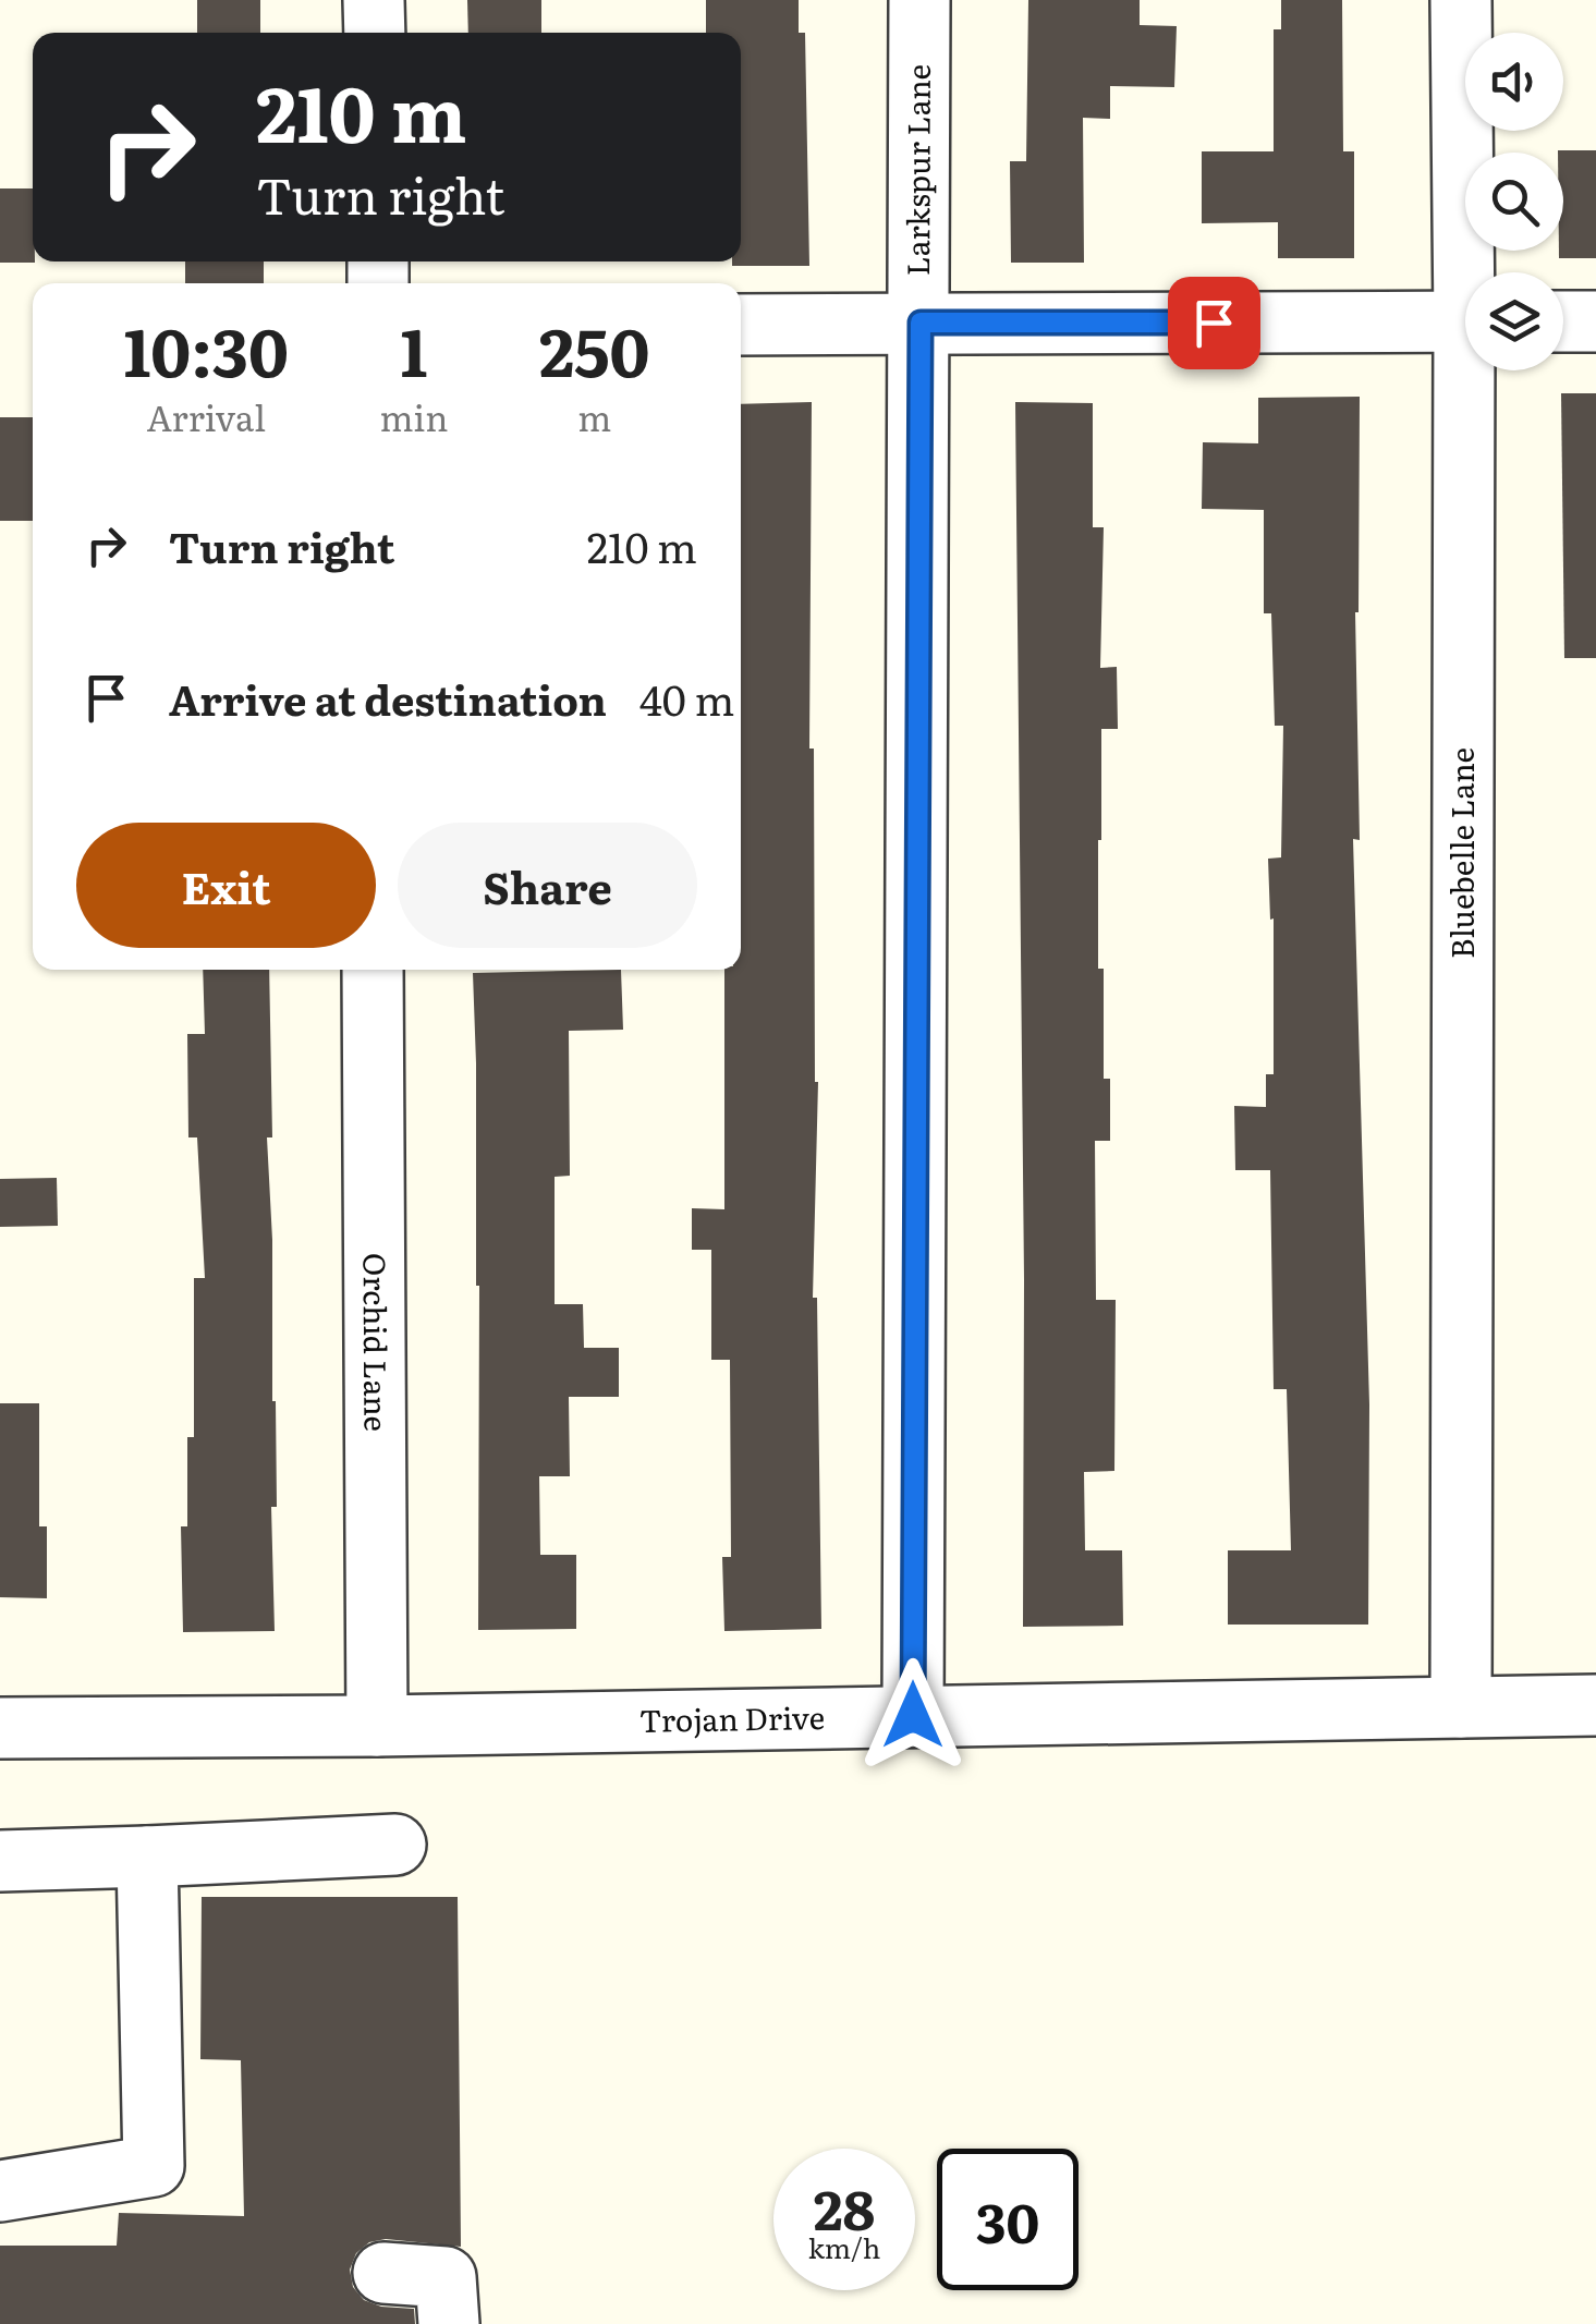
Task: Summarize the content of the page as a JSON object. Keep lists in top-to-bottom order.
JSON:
{
  "streets": {
    "street": [
      "Larkspur Lane",
      "Bluebelle Lane",
      "Orchid Lane",
      "Trojan Drive"
    ]
  },
  "crossings": [
    ["Larkspur Lane", "Trojan Drive"],
    ["Bluebelle Lane", "Trojan Drive"],
    ["Orchid Lane", "Trojan Drive"]
  ],
  "page": {
    "turn": ["210 m", "Turn right"],
    "eta": [
      "10:30",
      "Arrival",
      "1",
      "min",
      "250",
      "m"
    ],
    "list": [
      {
        "name": "Turn right",
        "value": "210 m"
      },
      {
        "name": "Arrive at destination",
        "value": "40 m"
      }
    ],
    "buttons": ["Exit", "Share"],
    "speed": "28 km/h",
    "limit": "30"
  }
}
